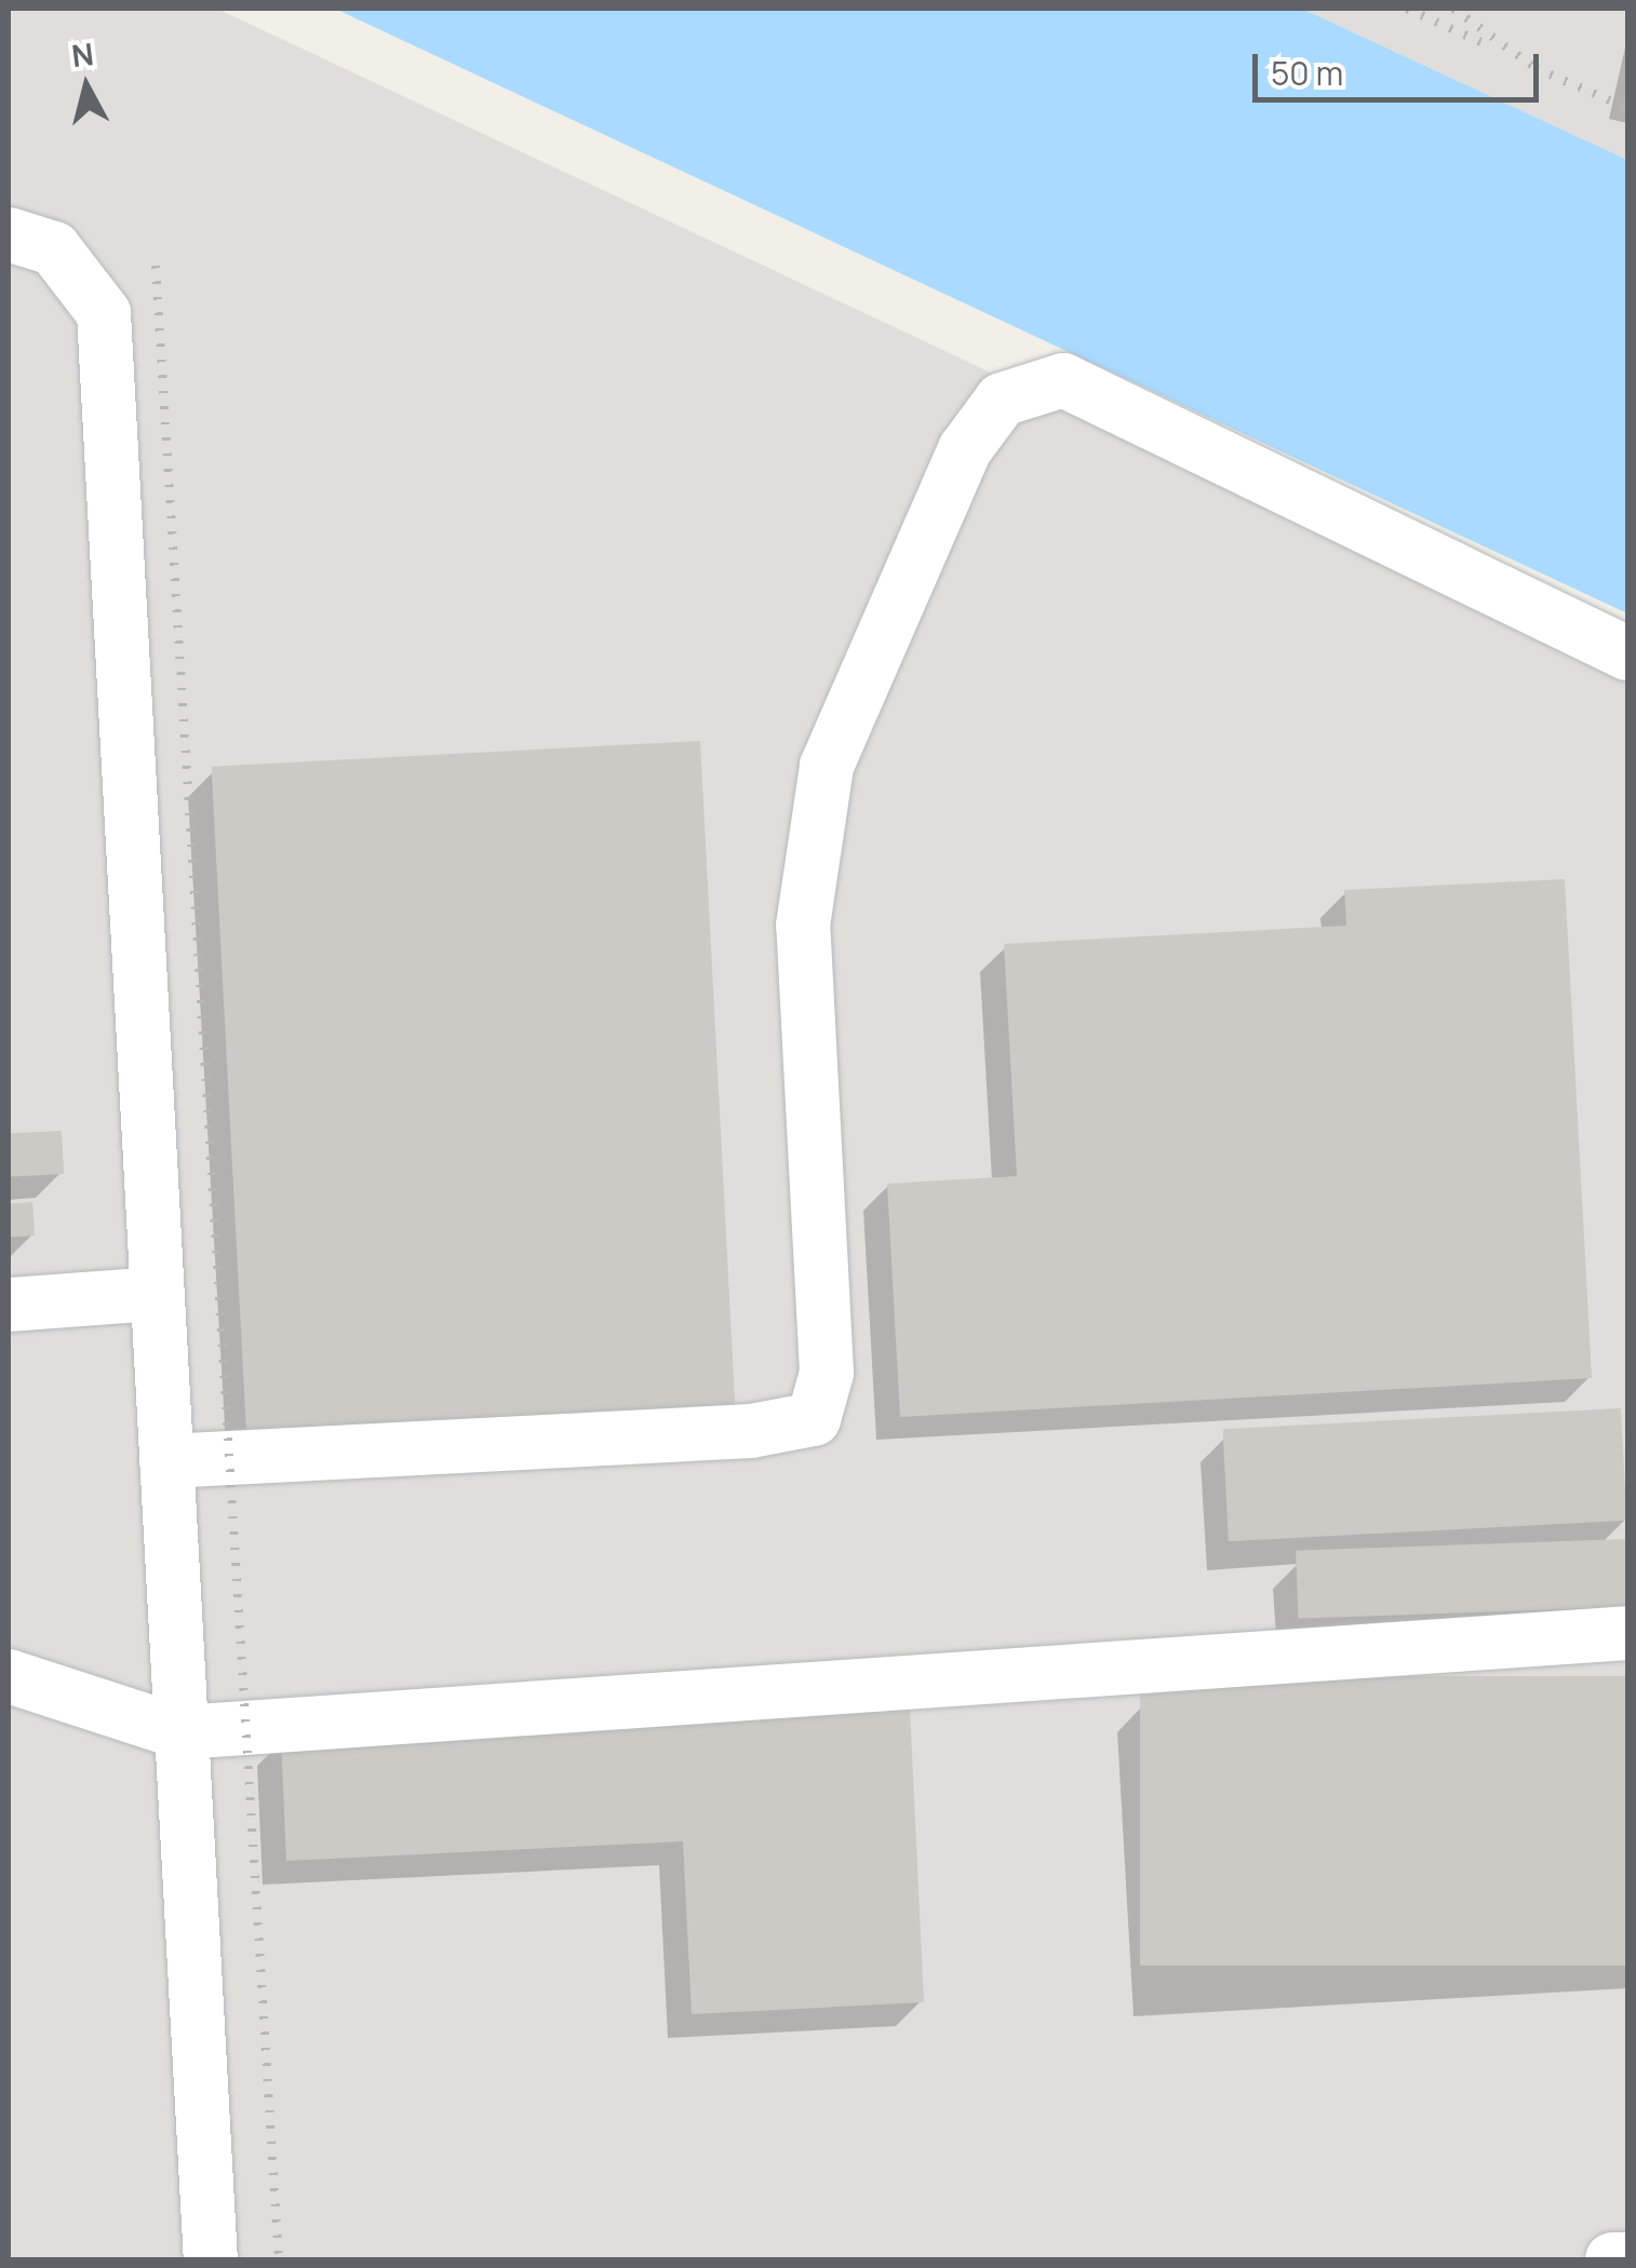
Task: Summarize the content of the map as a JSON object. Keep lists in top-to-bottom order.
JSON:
{
  "scale_bar": "50 m",
  "north": "top"
}
